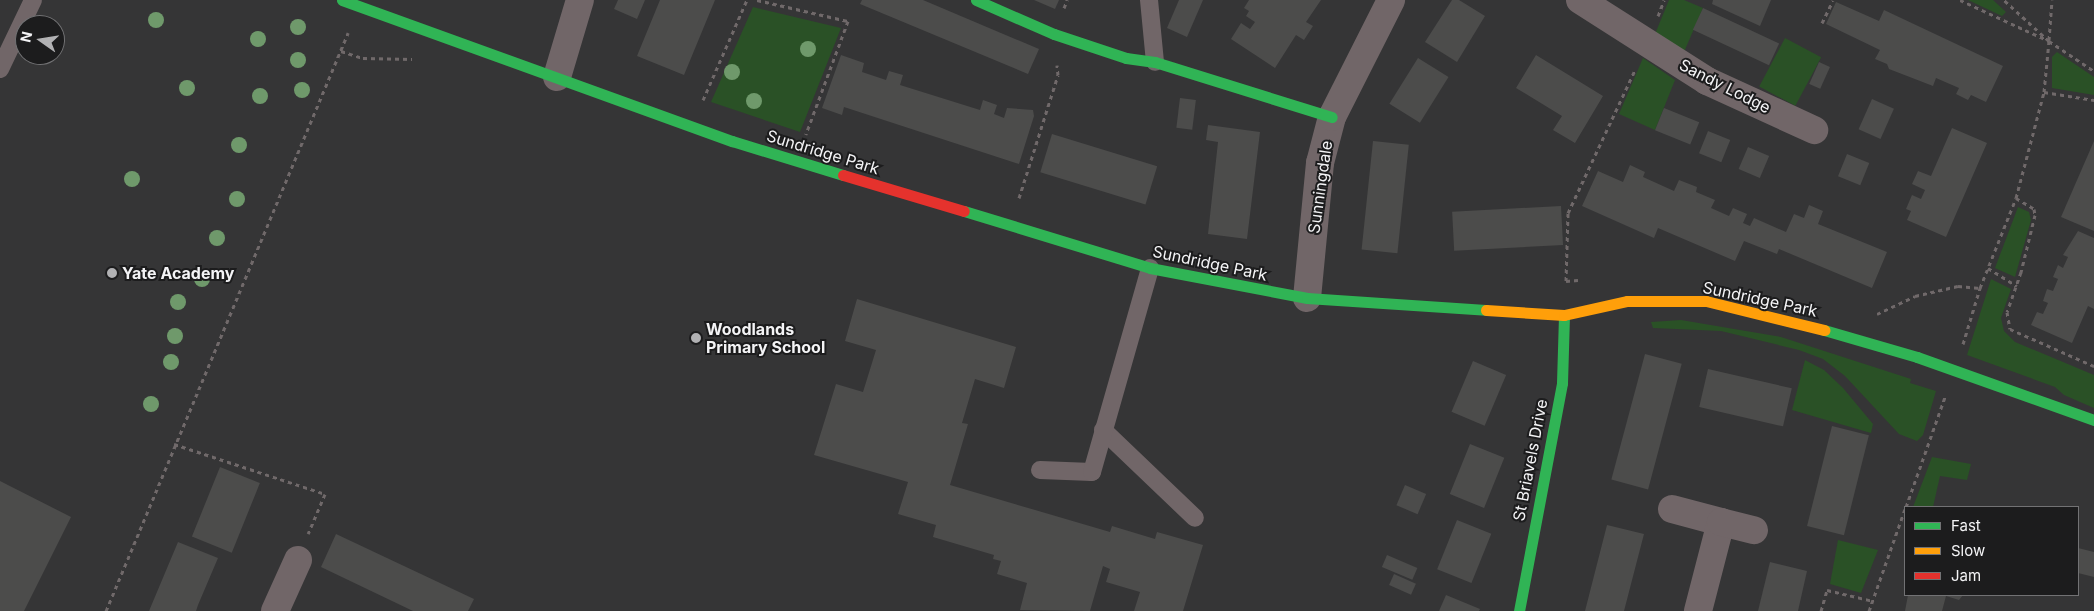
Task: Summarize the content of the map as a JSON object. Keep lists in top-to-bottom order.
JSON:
{
  "streets": {
    "street": [
      "Sandy Lodge",
      "Sundridge Park",
      "Sunningdale",
      "St Briavels Drive"
    ]
  },
  "crossings": [
    ["Sundridge Park", "Sunningdale"],
    ["Sundridge Park", "St Briavels Drive"]
  ],
  "places": ["Yate Academy", "Woodlands Primary School"],
  "legend": ["Fast", "Slow", "Jam"],
  "north": "left"
}
